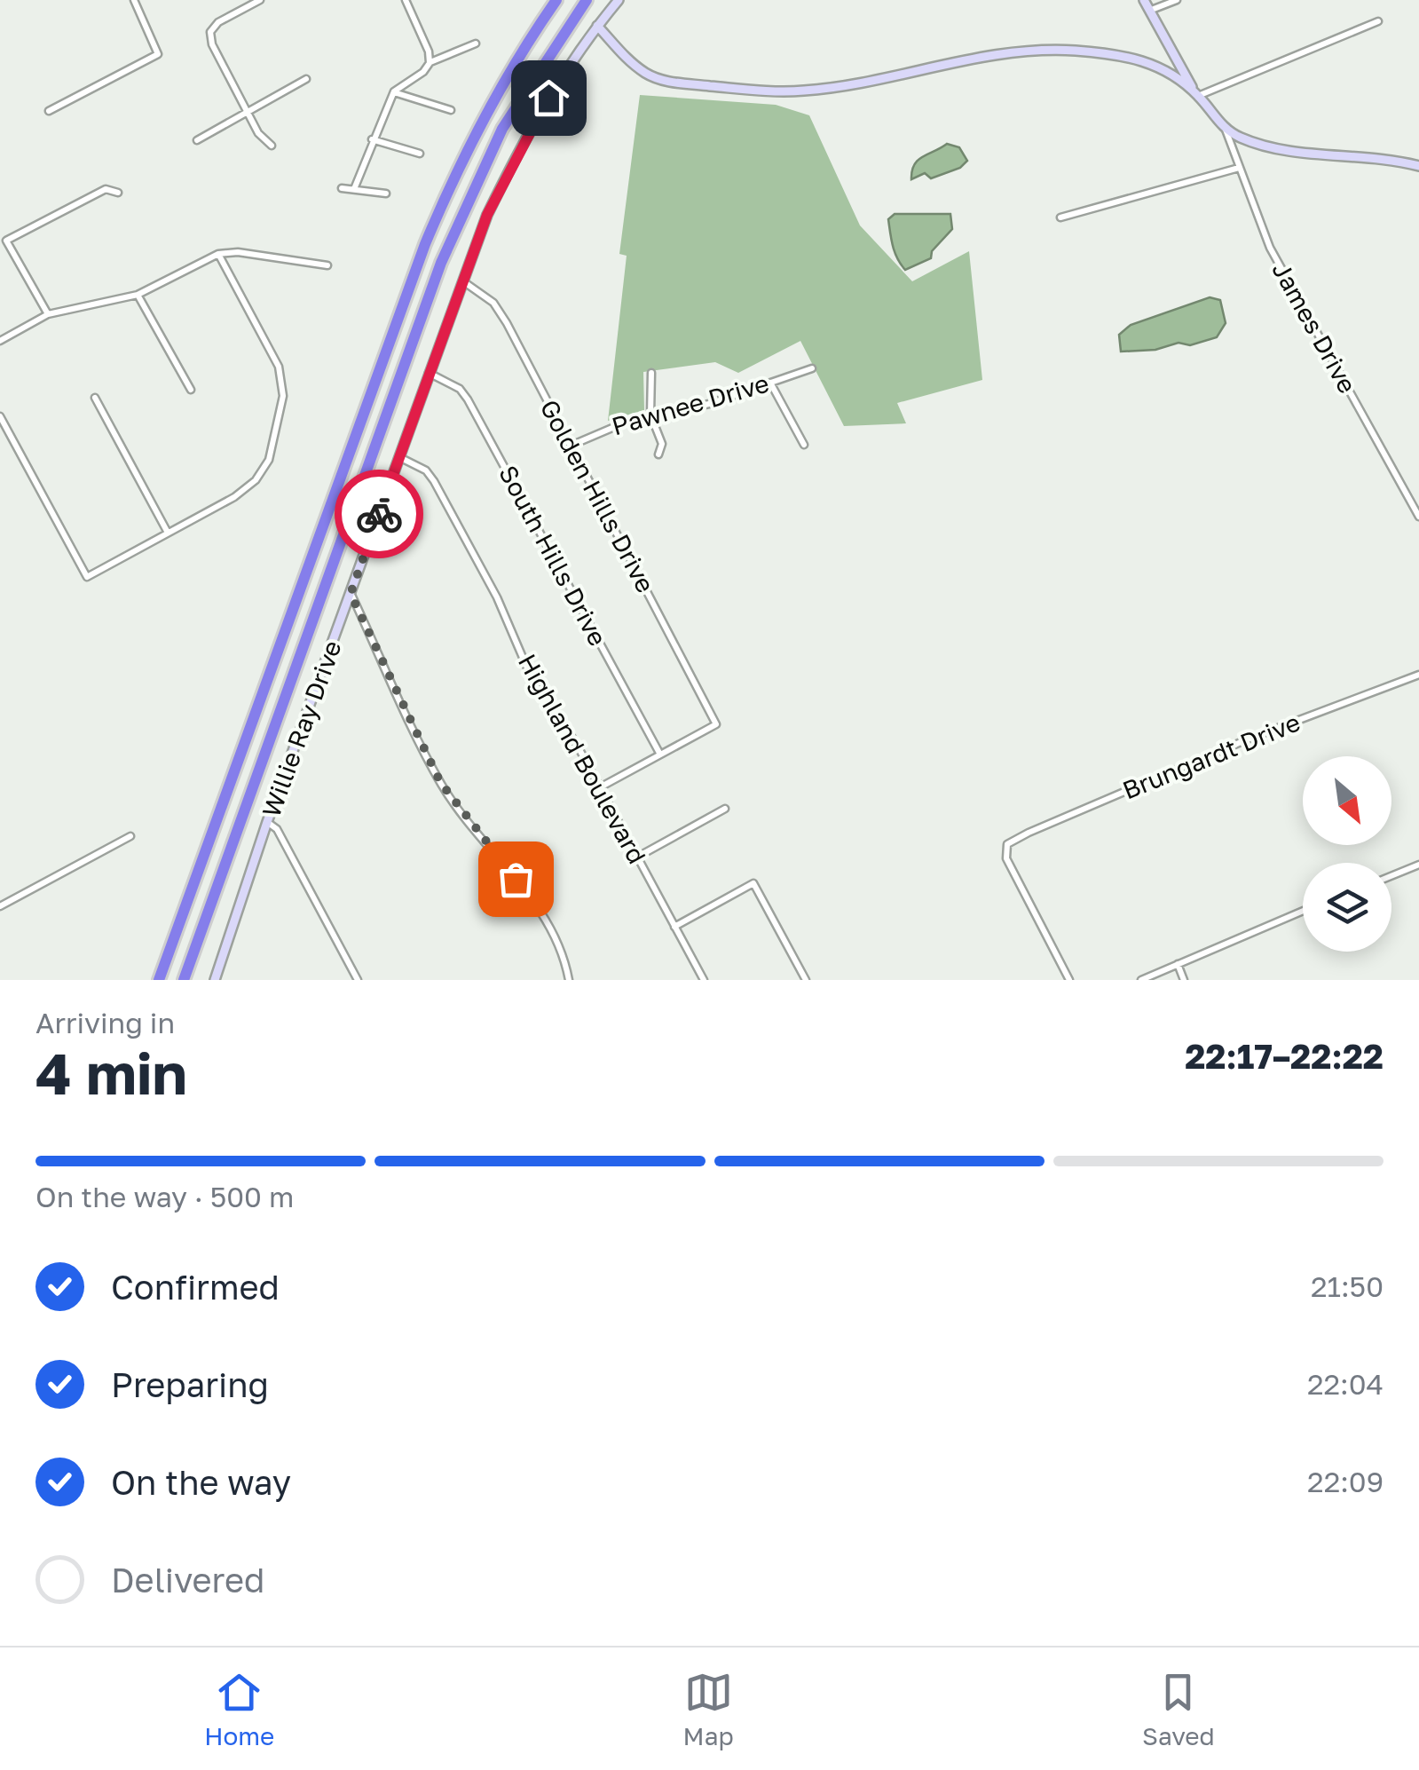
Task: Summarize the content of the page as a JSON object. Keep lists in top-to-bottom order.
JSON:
{
  "streets": {
    "street": [
      "James Drive",
      "Pawnee Drive",
      "Golden Hills Drive",
      "South Hills Drive",
      "Willie Ray Drive",
      "Brungardt Drive",
      "Highland Boulevard"
    ]
  },
  "crossings": [
    ["Pawnee Drive", "Golden Hills Drive"],
    ["Golden Hills Drive", "South Hills Drive"],
    ["Golden Hills Drive", "Willie Ray Drive"],
    ["South Hills Drive", "Willie Ray Drive"],
    ["Willie Ray Drive", "Highland Boulevard"]
  ],
  "north": "bottom right",
  "page": {
    "heading": ["4 min", "Arriving in", "22:17–22:22"],
    "bar": "On the way · 500 m",
    "list": [
      ["Confirmed", "21:50"],
      ["Preparing", "22:04"],
      ["On the way", "22:09"],
      "Delivered"
    ],
    "tabs": ["Home", "Map", "Saved"]
  }
}
